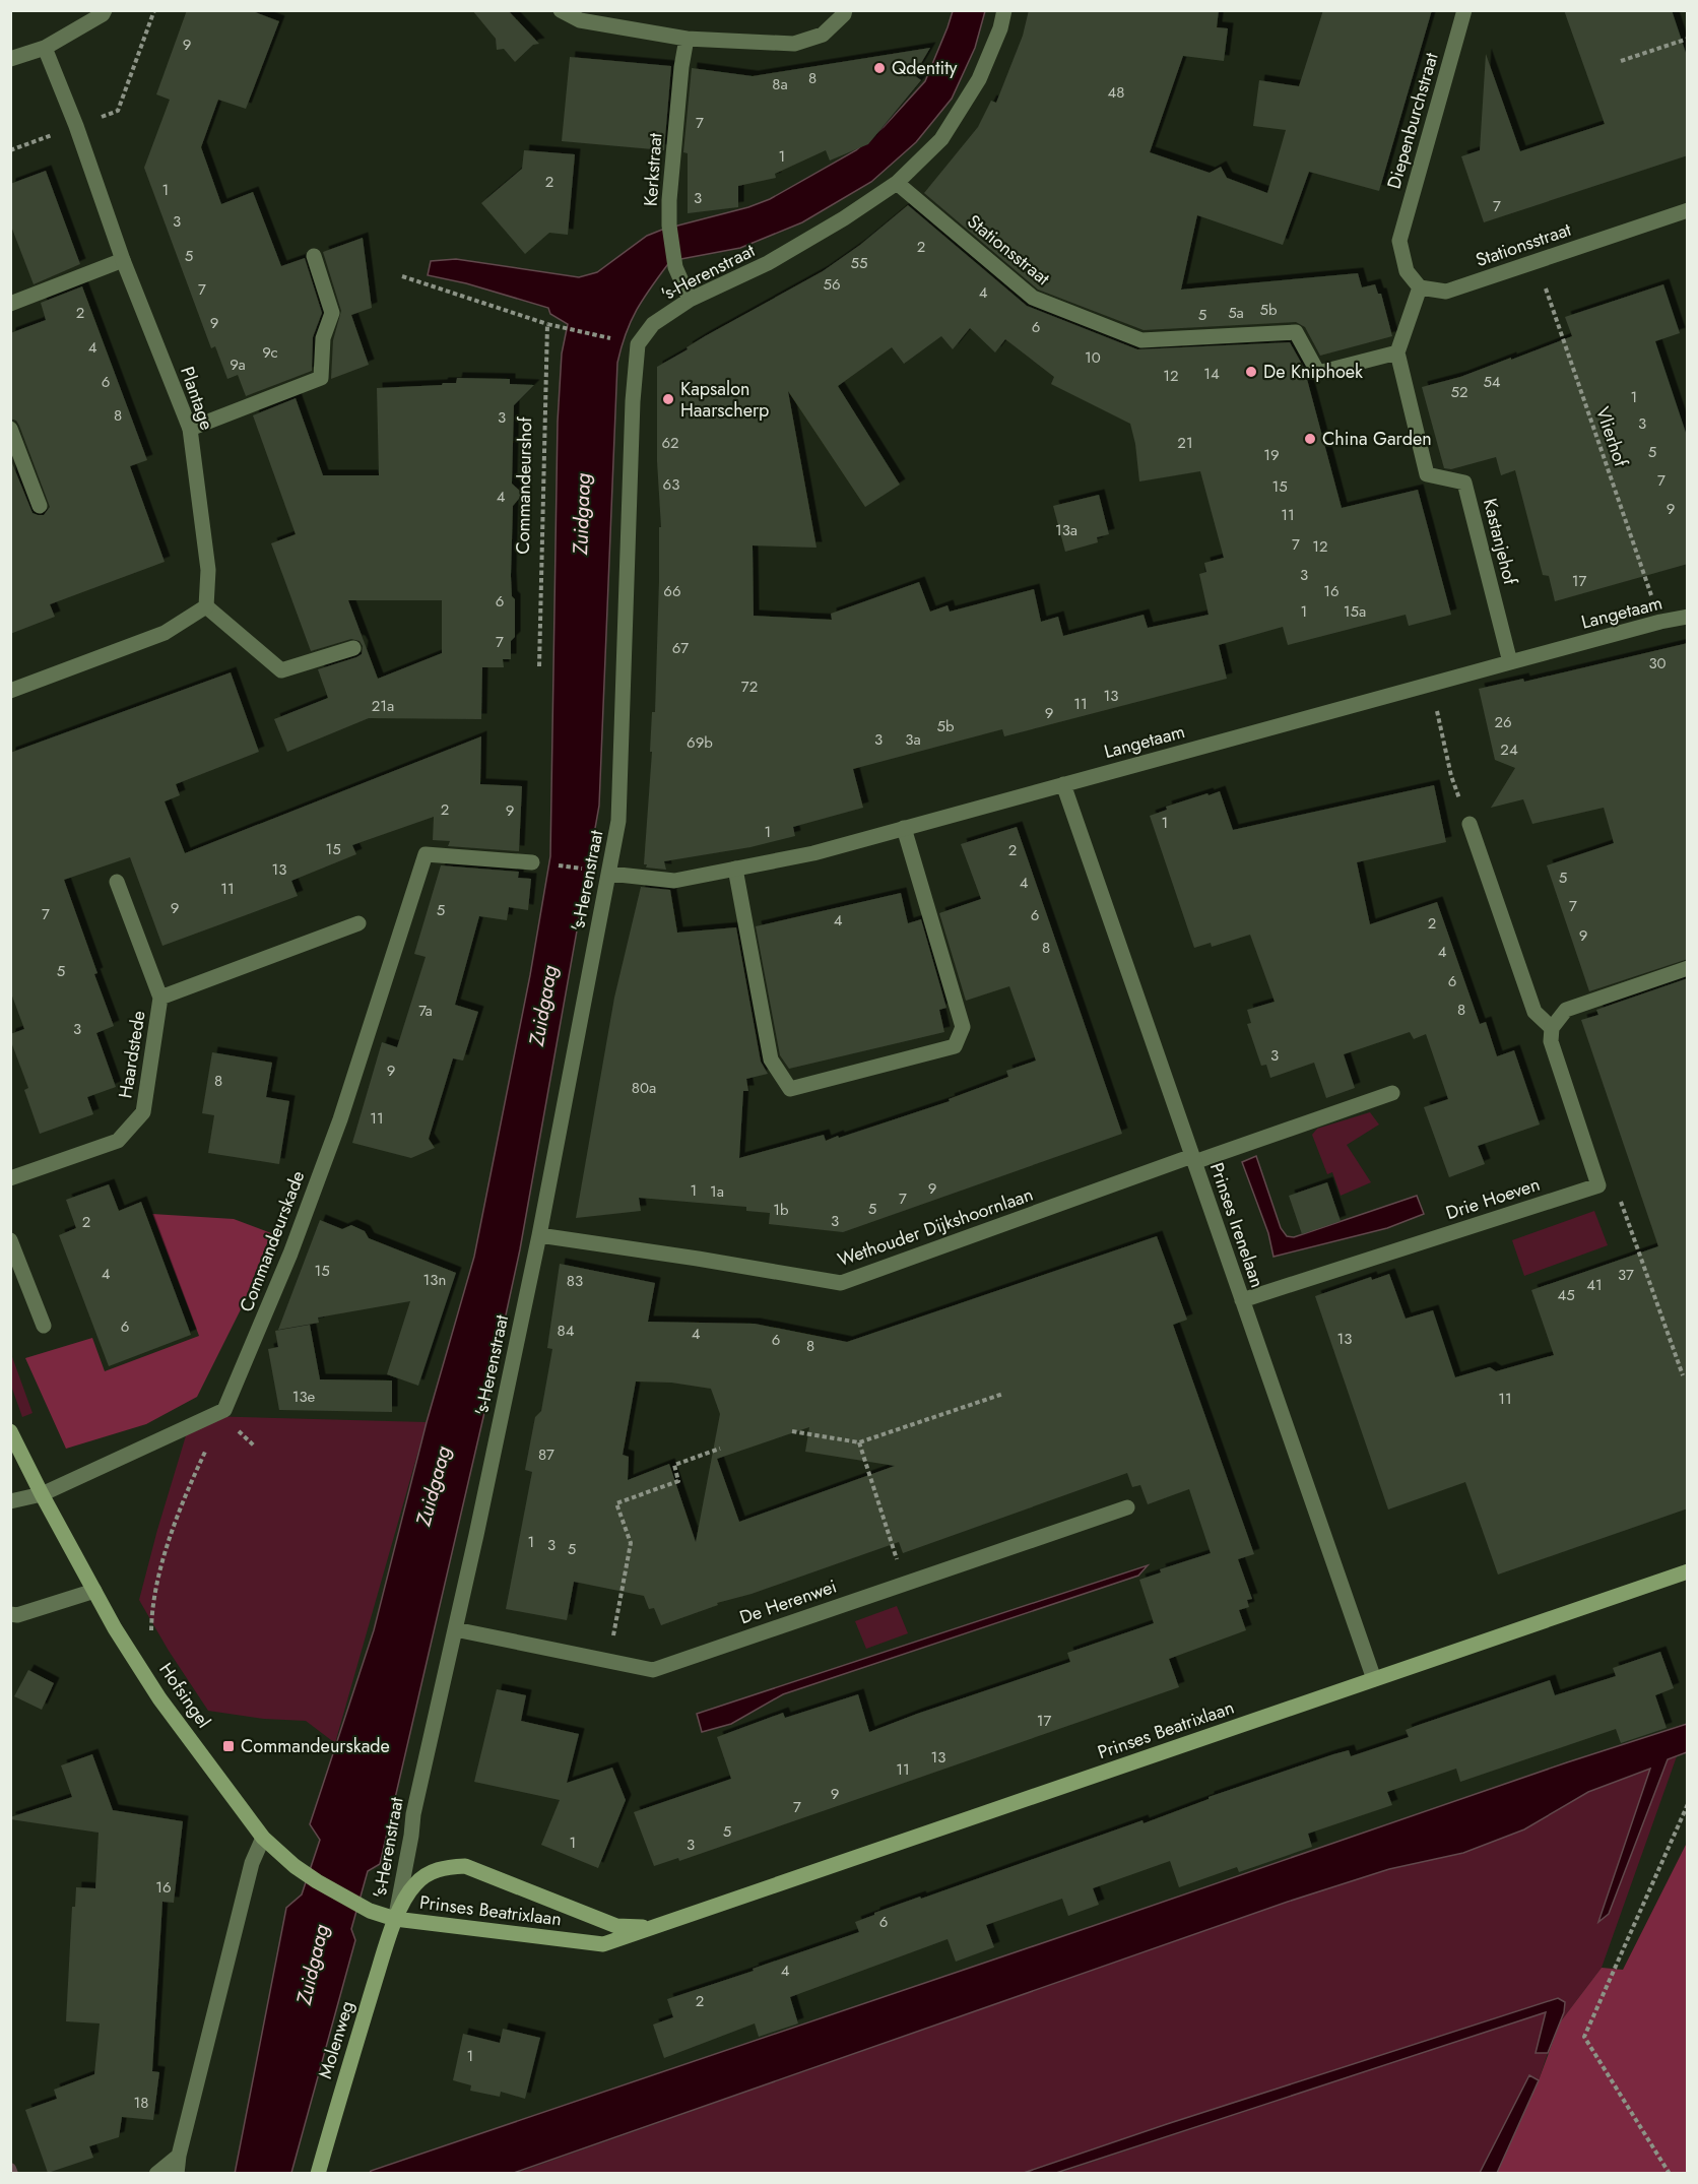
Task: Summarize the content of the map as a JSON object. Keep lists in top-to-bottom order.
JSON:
{
  "streets": {
    "main road": ["Hofsingel", "Prinses Beatrixlaan", "Molenweg"],
    "street": [
      "Diepenburchstraat",
      "Kerkstraat",
      "Stationsstraat",
      "'s-Herenstraat",
      "Plantage",
      "Kastanjehof",
      "Langetaam",
      "Haardstede",
      "Drie Hoeven",
      "Prinses Irenelaan",
      "Wethouder Dijkshoornlaan",
      "Commandeurskade",
      "De Herenwei"
    ],
    "path": ["Vlierhof", "Commandeurshof"]
  },
  "crossings": [
    ["Diepenburchstraat", "Stationsstraat"],
    ["Kerkstraat", "'s-Herenstraat"],
    ["Stationsstraat", "'s-Herenstraat"],
    ["Stationsstraat", "Vlierhof"],
    ["Stationsstraat", "Kastanjehof"],
    ["'s-Herenstraat", "Langetaam"],
    ["'s-Herenstraat", "Wethouder Dijkshoornlaan"],
    ["'s-Herenstraat", "De Herenwei"],
    ["'s-Herenstraat", "Hofsingel"],
    ["'s-Herenstraat", "Prinses Beatrixlaan"],
    ["'s-Herenstraat", "Molenweg"],
    ["Vlierhof", "Langetaam"],
    ["Kastanjehof", "Langetaam"],
    ["Langetaam", "Prinses Irenelaan"],
    ["Drie Hoeven", "Prinses Irenelaan"],
    ["Prinses Irenelaan", "Wethouder Dijkshoornlaan"],
    ["Prinses Irenelaan", "Prinses Beatrixlaan"],
    ["Hofsingel", "Prinses Beatrixlaan"],
    ["Hofsingel", "Molenweg"],
    ["Prinses Beatrixlaan", "Molenweg"]
  ],
  "water": ["Zuidgaag"],
  "places": {
    "other": [
      "Qdentity",
      "De Kniphoek",
      "Kapsalon Haarscherp",
      "China Garden"
    ],
    "transit": ["Commandeurskade"]
  },
  "house_numbers": [
    "9",
    "8",
    "8a",
    "48",
    "7",
    "1",
    "2",
    "1",
    "3",
    "7",
    "3",
    "2",
    "5",
    "55",
    "56",
    "7",
    "4",
    "5b",
    "2",
    "5a",
    "5",
    "9",
    "6",
    "4",
    "9c",
    "10",
    "9a",
    "14",
    "12",
    "6",
    "54",
    "52",
    "1",
    "8",
    "3",
    "3",
    "62",
    "21",
    "5",
    "19",
    "7",
    "63",
    "15",
    "4",
    "9",
    "11",
    "13a",
    "7",
    "12",
    "3",
    "17",
    "66",
    "16",
    "6",
    "1",
    "15a",
    "7",
    "67",
    "30",
    "72",
    "13",
    "11",
    "21a",
    "9",
    "26",
    "5b",
    "3",
    "3a",
    "69b",
    "24",
    "2",
    "9",
    "1",
    "1",
    "15",
    "2",
    "13",
    "5",
    "4",
    "11",
    "7",
    "9",
    "5",
    "7",
    "6",
    "4",
    "2",
    "9",
    "8",
    "4",
    "5",
    "6",
    "8",
    "7a",
    "3",
    "3",
    "9",
    "8",
    "80a",
    "11",
    "9",
    "1",
    "1a",
    "7",
    "5",
    "1b",
    "3",
    "2",
    "15",
    "4",
    "37",
    "13n",
    "83",
    "41",
    "45",
    "6",
    "84",
    "4",
    "13",
    "6",
    "8",
    "13e",
    "11",
    "87",
    "1",
    "3",
    "5",
    "17",
    "13",
    "11",
    "9",
    "7",
    "5",
    "1",
    "3",
    "16",
    "6",
    "4",
    "2",
    "1",
    "18"
  ]
}
